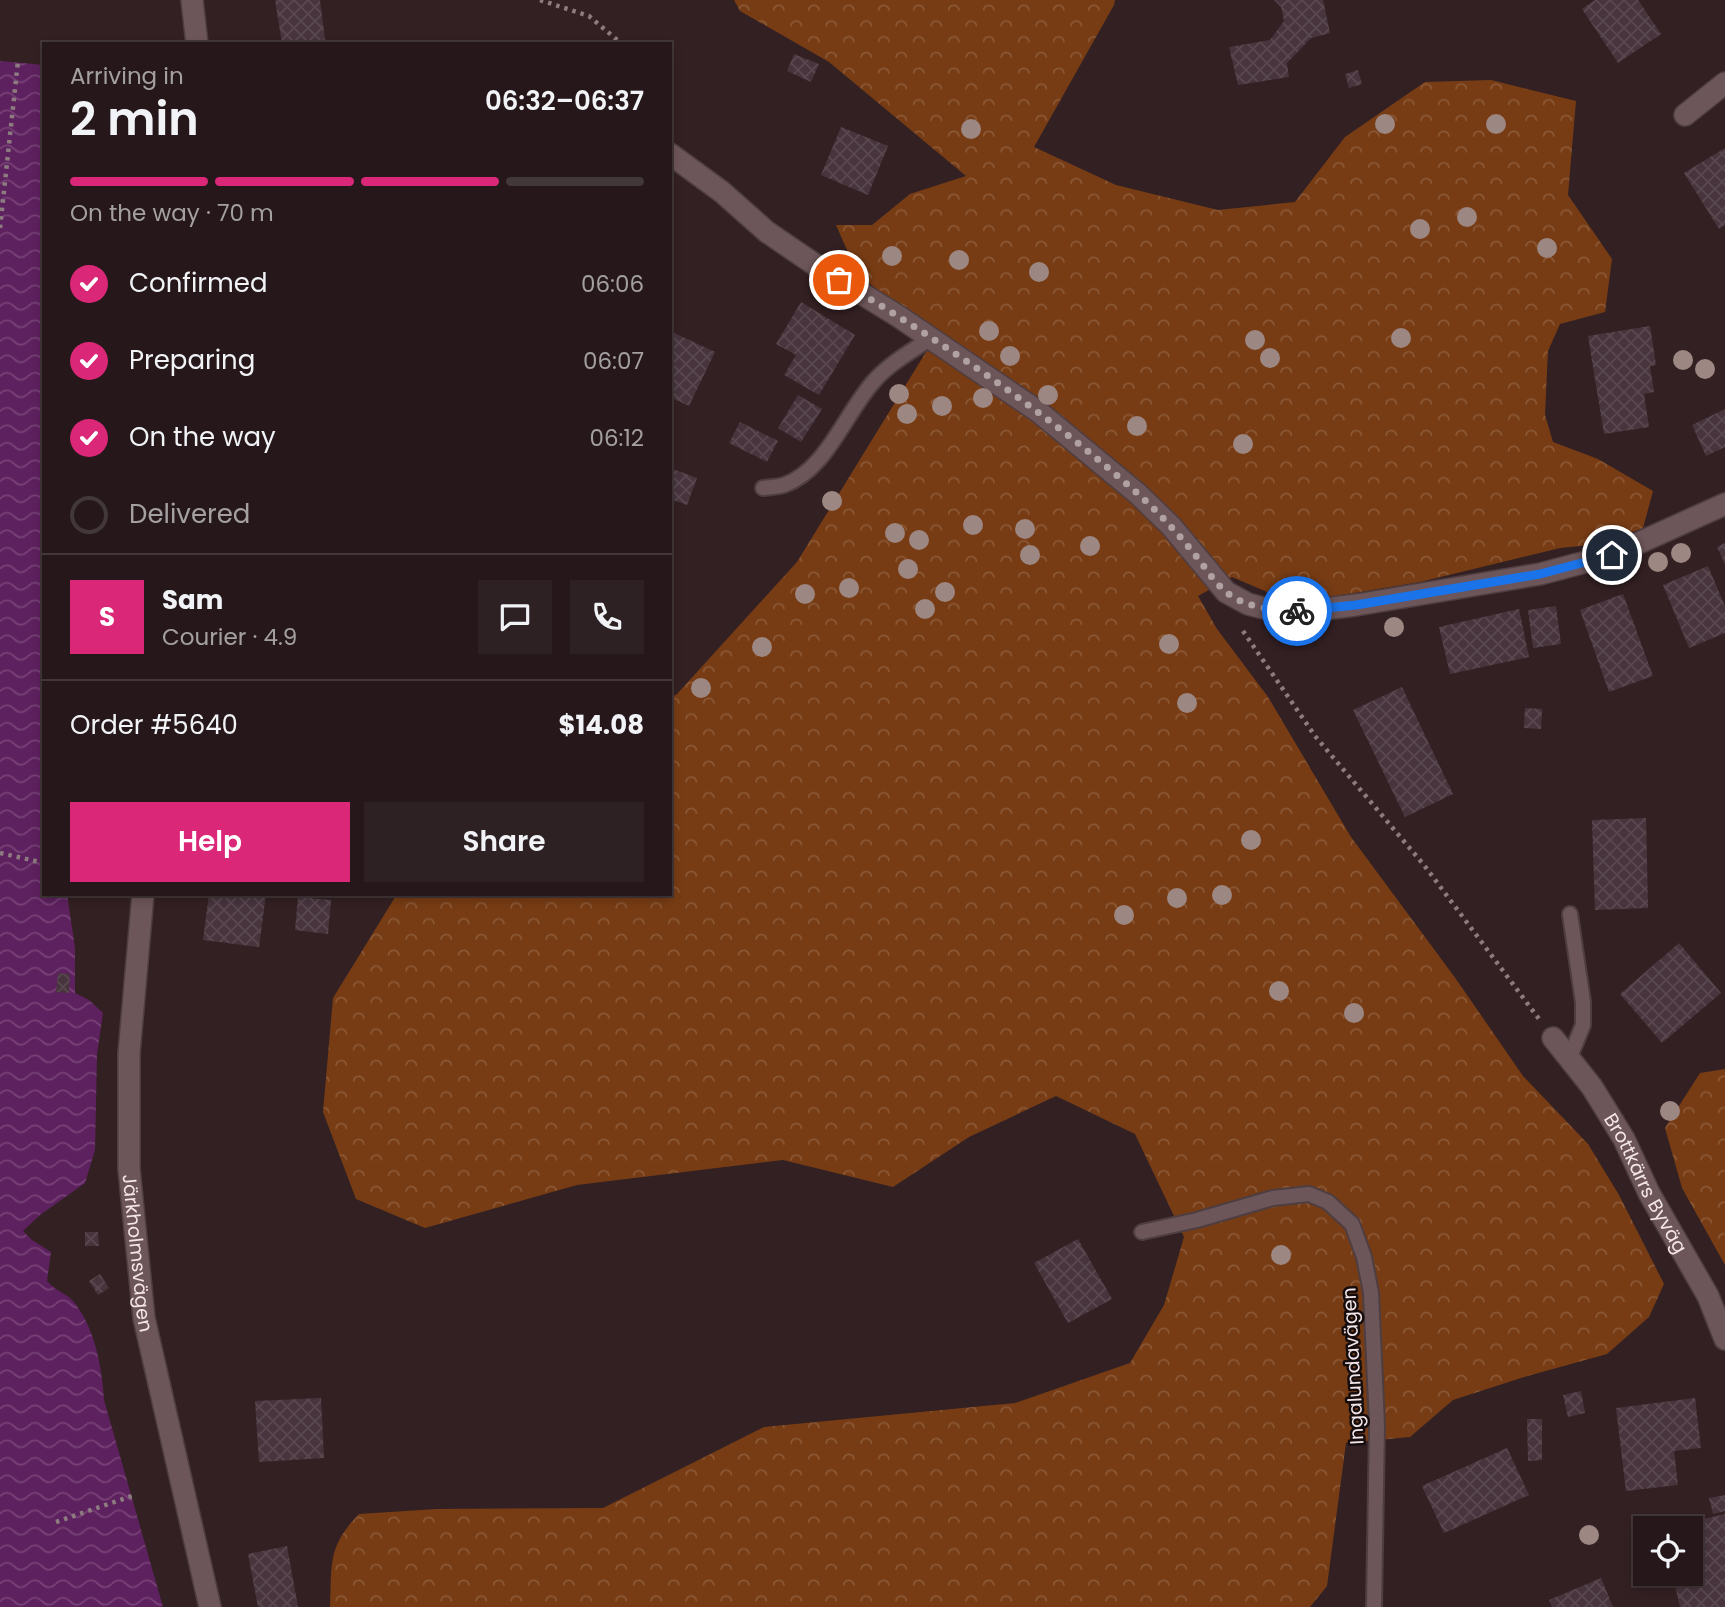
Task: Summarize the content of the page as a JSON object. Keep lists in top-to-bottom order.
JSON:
{
  "streets": {
    "street": ["Brottkärrs Byväg", "Järkholmsvägen"],
    "lane": ["Ingalundavägen"]
  },
  "page": {
    "heading": ["2 min", "Arriving in", "06:32–06:37"],
    "panel": [
      "Sam",
      "Courier · 4.9",
      "Order #5640",
      "$14.08"
    ],
    "bar": "On the way · 70 m",
    "list": [
      ["Confirmed", "06:06"],
      ["Preparing", "06:07"],
      ["On the way", "06:12"],
      "Delivered"
    ],
    "round": "S",
    "buttons": ["Help", "Share"]
  }
}
